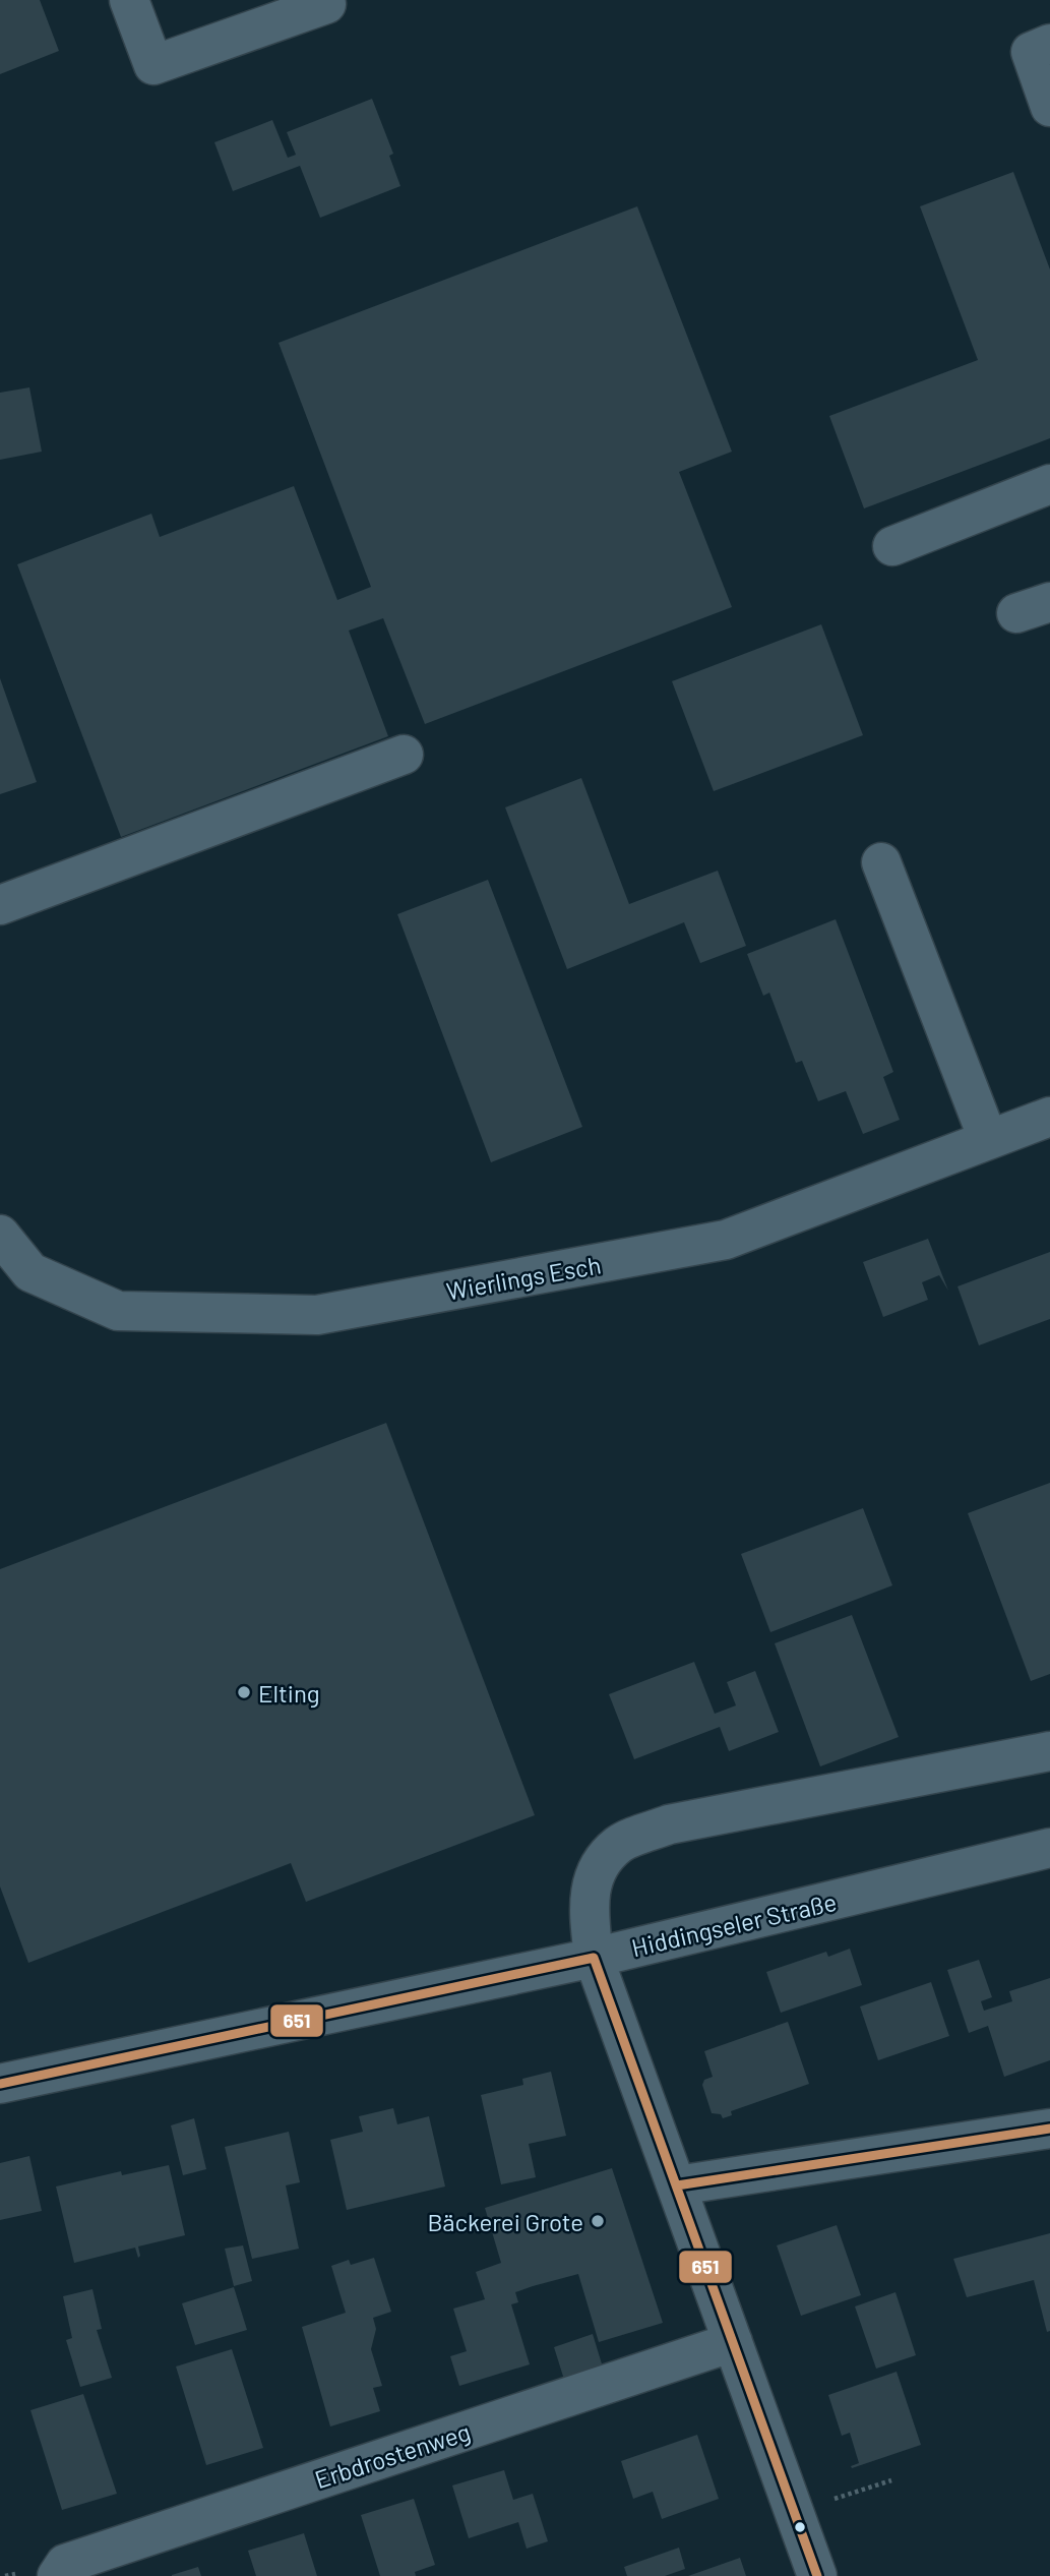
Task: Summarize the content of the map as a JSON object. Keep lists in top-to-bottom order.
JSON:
{
  "streets": {
    "street": ["Wierlings Esch", "Hiddingseler Straße", "Erbdrostenweg"]
  },
  "places": ["Elting", "Bäckerei Grote"],
  "lines": ["transit line 651"]
}
